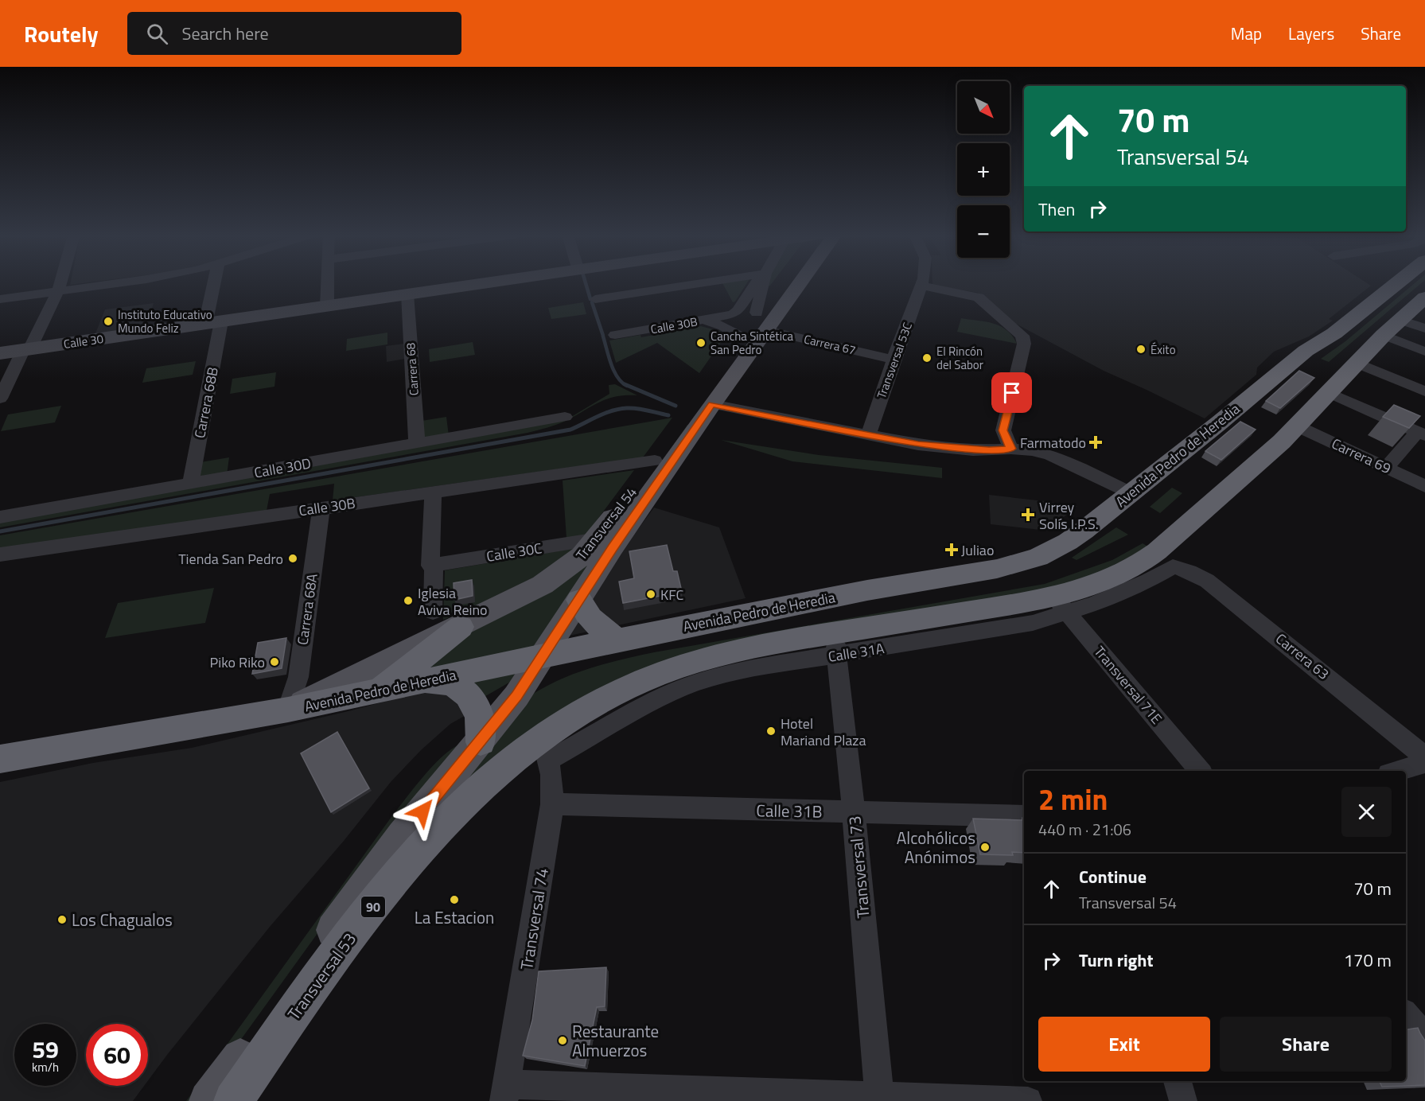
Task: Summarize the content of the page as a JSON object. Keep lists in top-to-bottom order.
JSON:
{
  "streets": {
    "highway": ["Avenida Pedro de Heredia", "90", "Transversal 53"],
    "main road": ["Transversal 54"],
    "street": [
      "Calle 30B",
      "Calle 30",
      "Carrera 67",
      "Transversal 53C",
      "Carrera 68",
      "Carrera 68B",
      "Carrera 69",
      "Calle 30D",
      "Calle 30C",
      "Carrera 68A",
      "Carrera 63",
      "Transversal 71E",
      "Calle 31B",
      "Transversal 73",
      "Transversal 74"
    ]
  },
  "crossings": [
    ["Calle 30B", "Transversal 54"],
    ["Calle 30B", "Carrera 68A"],
    ["Calle 30", "Carrera 68"],
    ["Calle 30", "Carrera 68B"],
    ["Carrera 67", "Transversal 53C"],
    ["Carrera 67", "Transversal 54"],
    ["Carrera 68", "Calle 30D"],
    ["Carrera 68B", "Calle 30D"],
    ["Avenida Pedro de Heredia", "Transversal 54"],
    ["Avenida Pedro de Heredia", "Carrera 68A"],
    ["Avenida Pedro de Heredia", "90"],
    ["Transversal 54", "Calle 30C"],
    ["Transversal 54", "Carrera 68A"],
    ["Transversal 54", "90"],
    ["Calle 31B", "Transversal 73"],
    ["Calle 31B", "Transversal 74"],
    ["Transversal 74", "Transversal 53"]
  ],
  "places": {
    "other": [
      "Instituto Educativo Mundo Feliz",
      "Cancha Sintética San Pedro",
      "Éxito",
      "El Rincón del Sabor",
      "Tienda San Pedro",
      "KFC",
      "Iglesia Aviva Reino",
      "Piko Riko",
      "Hotel Mariand Plaza",
      "Alcohólicos Anónimos",
      "La Estacion",
      "Los Chagualos",
      "Restaurante Almuerzos"
    ],
    "health": ["Farmatodo", "Virrey Solís I.P.S.", "Juliao"]
  },
  "north": "bottom right",
  "page": {
    "header": "Routely",
    "search": "Search here",
    "nav": ["Map", "Layers", "Share"],
    "map_buttons": ["+", "−"],
    "turn": ["70 m", "Transversal 54"],
    "then": "Then",
    "heading": ["2 min", "440 m · 21:06"],
    "list": [
      {
        "name": "Continue",
        "note": "Transversal 54",
        "value": "70 m"
      },
      {
        "name": "Turn right",
        "value": "170 m"
      }
    ],
    "buttons": ["Exit", "Share"],
    "speed": "59 km/h",
    "limit": "60"
  }
}
